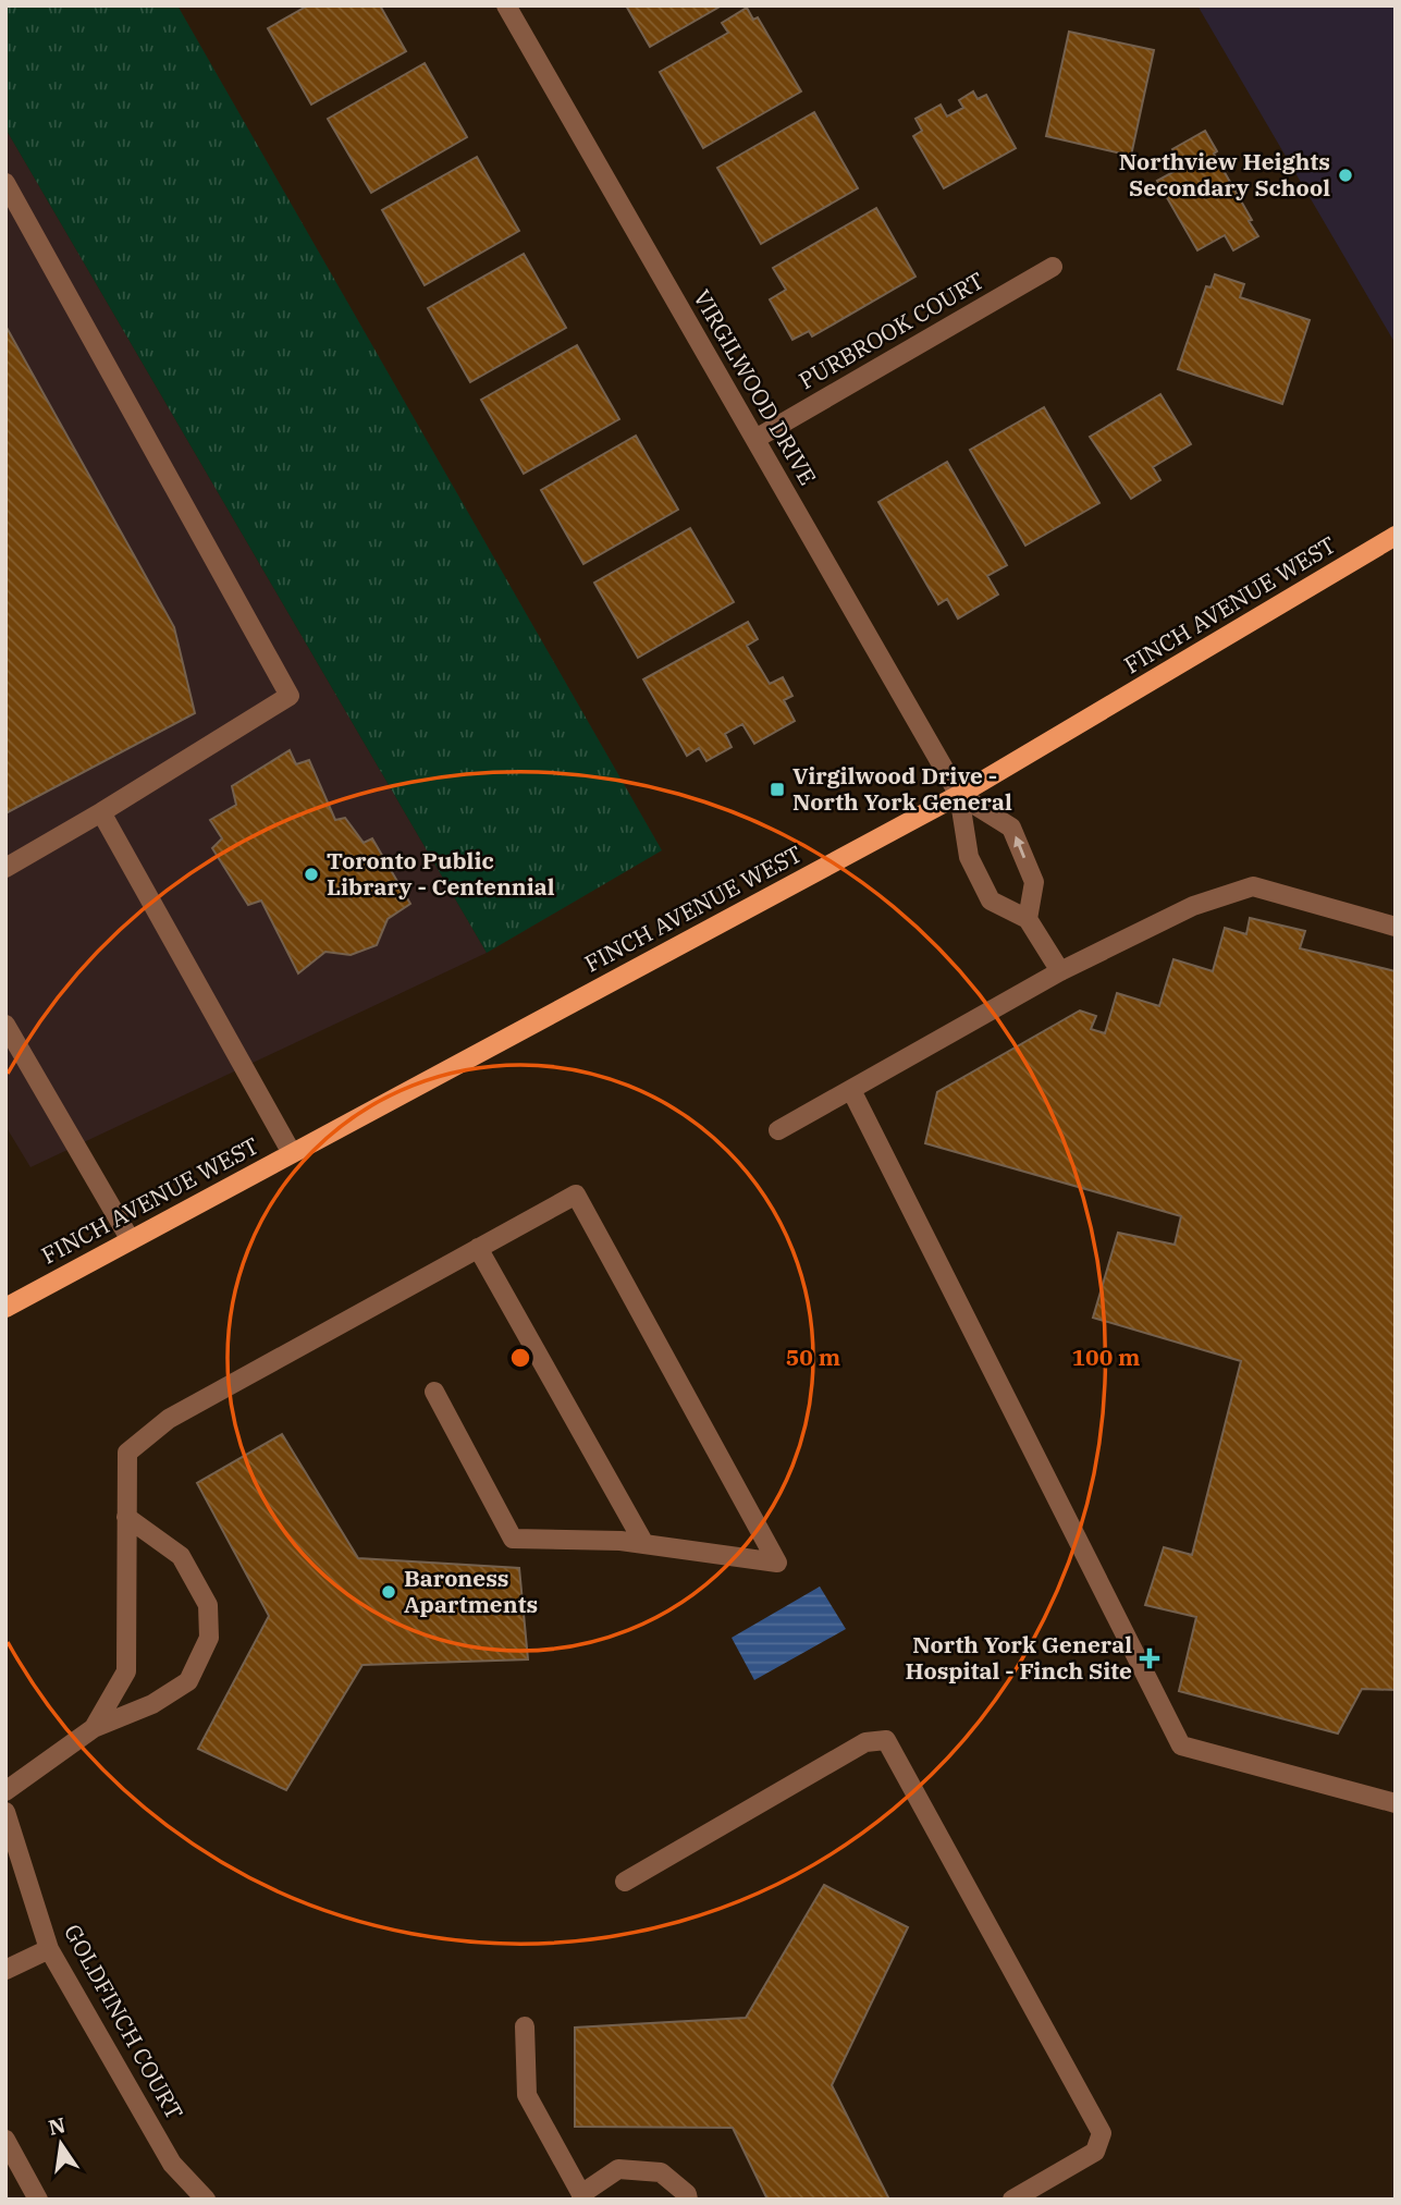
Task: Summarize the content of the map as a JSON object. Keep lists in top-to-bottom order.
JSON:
{
  "streets": {
    "main road": ["FINCH AVENUE WEST"],
    "street": ["PURBROOK COURT", "VIRGILWOOD DRIVE", "GOLDFINCH COURT"]
  },
  "crossings": [
    ["PURBROOK COURT", "VIRGILWOOD DRIVE"],
    ["VIRGILWOOD DRIVE", "FINCH AVENUE WEST"]
  ],
  "places": {
    "other": ["Northview Heights Secondary School", "Toronto Public Library - Centennial", "Baroness Apartments"],
    "transit": ["Virgilwood Drive - North York General"],
    "health": ["North York General Hospital - Finch Site"]
  },
  "north": "top",
  "rings": ["50 m", "100 m"]
}
